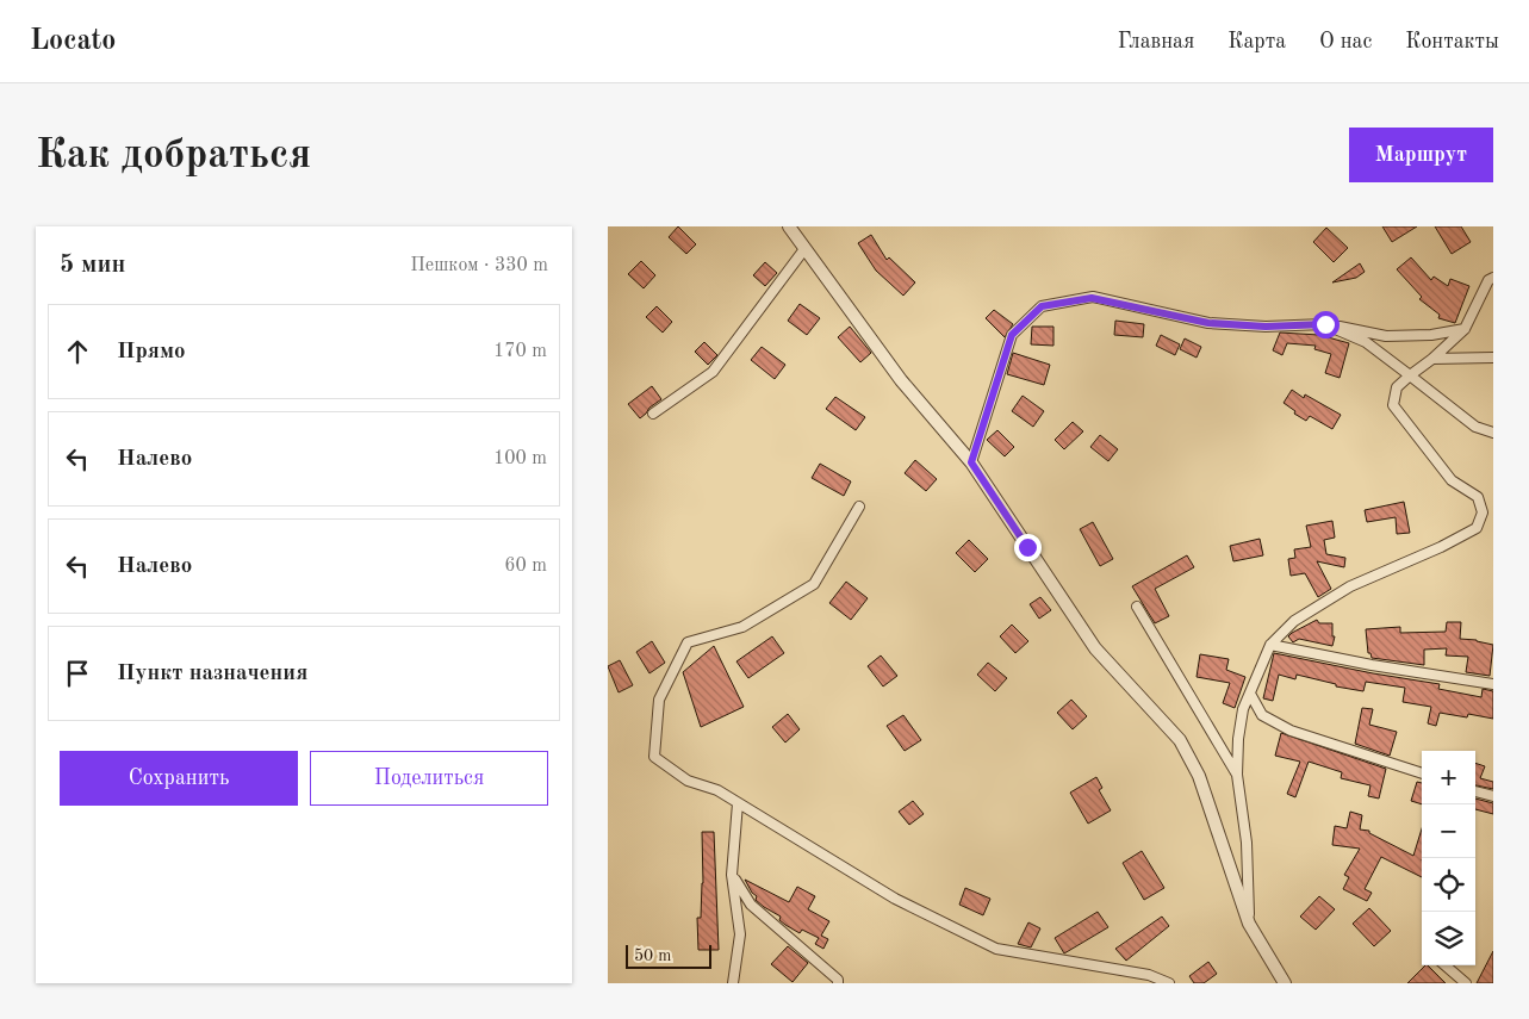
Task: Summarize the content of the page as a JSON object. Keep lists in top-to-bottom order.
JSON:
{
  "scale_bar": "50 m",
  "page": {
    "header": "Locato",
    "nav": [
      "Главная",
      "Карта",
      "О нас",
      "Контакты"
    ],
    "buttons": [
      "Маршрут",
      ["Сохранить", "Поделиться"]
    ],
    "title": "Как добраться",
    "heading": ["5 мин", "Пешком · 330 m"],
    "list": [
      ["Прямо", "170 m"],
      ["Налево", "100 m"],
      ["Налево", "60 m"],
      "Пункт назначения"
    ],
    "map_buttons": ["+", "−"],
    "scale": "50 m"
  }
}
